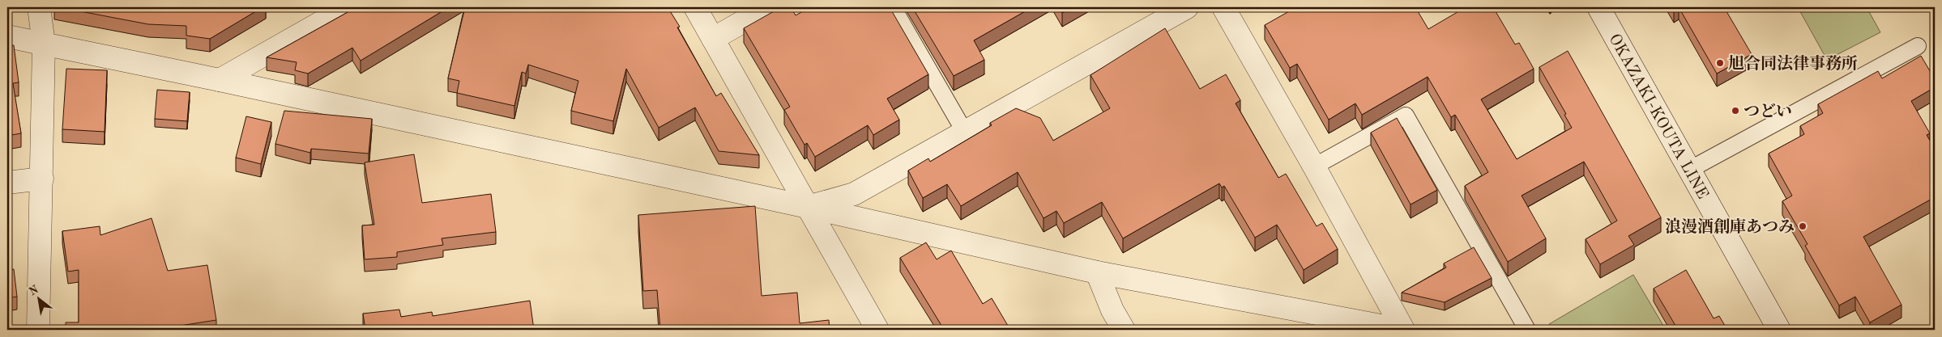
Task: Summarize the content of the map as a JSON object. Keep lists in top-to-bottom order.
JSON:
{
  "streets": {
    "street": ["OKAZAKI-KOUTA LINE"]
  },
  "places": ["旭合同法律事務所", "つどい", "浪漫酒創庫あつみ"],
  "north": "top left"
}
